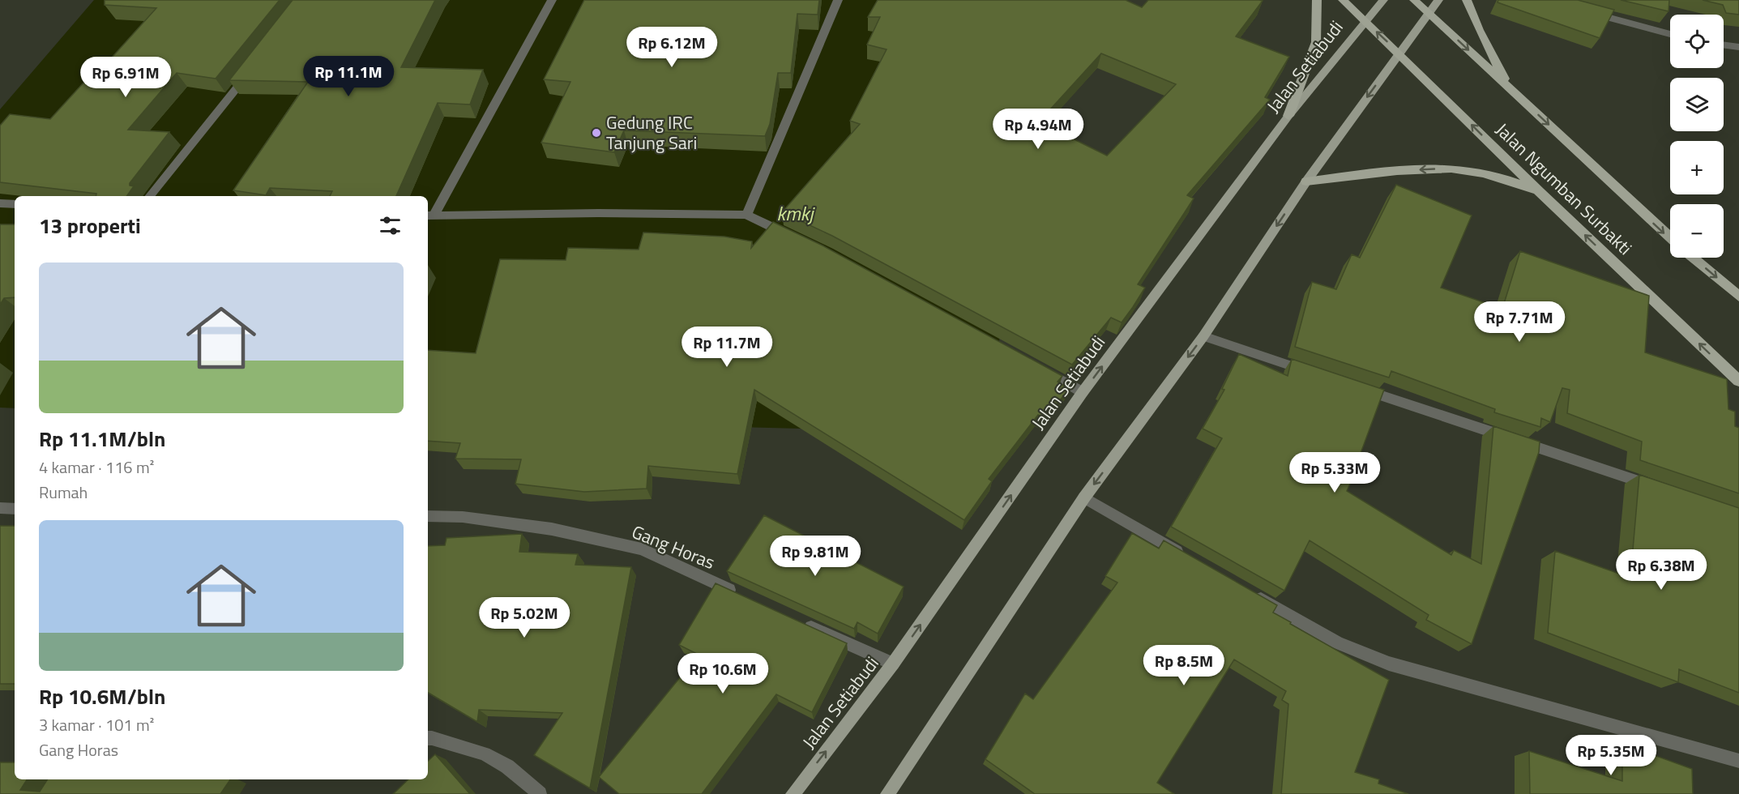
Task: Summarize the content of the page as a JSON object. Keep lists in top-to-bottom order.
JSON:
{
  "streets": {
    "highway": ["Jalan Ngumban Surbakti"],
    "main road": ["Jalan Setiabudi"],
    "street": ["Gang Horas"]
  },
  "crossings": [
    ["Jalan Setiabudi", "Jalan Ngumban Surbakti"]
  ],
  "water": ["kmkj"],
  "places": ["Gedung IRC Tanjung Sari"],
  "page": {
    "map_buttons": ["+", "−"],
    "price": [
      "Rp 6.12M",
      "Rp 11.1M",
      "Rp 6.91M",
      "Rp 4.94M",
      "Rp 7.71M",
      "Rp 11.7M",
      "Rp 5.33M",
      "Rp 9.81M",
      "Rp 6.38M",
      "Rp 5.02M",
      "Rp 8.5M",
      "Rp 10.6M",
      "Rp 5.35M"
    ],
    "heading": "13 properti",
    "list": [
      {
        "name": "Rp 11.1M/bln",
        "note": "4 kamar · 116 m² · Rumah"
      },
      {
        "name": "Rp 10.6M/bln",
        "note": "3 kamar · 101 m² · Gang Horas"
      }
    ]
  }
}
